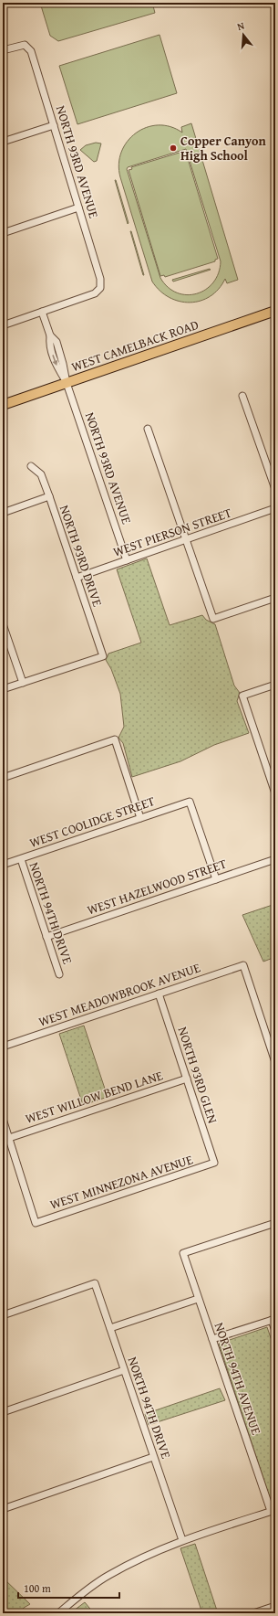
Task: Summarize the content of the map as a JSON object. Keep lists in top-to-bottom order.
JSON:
{
  "streets": {
    "main road": ["WEST CAMELBACK ROAD"],
    "street": [
      "NORTH 93RD AVENUE",
      "WEST PIERSON STREET",
      "NORTH 93RD DRIVE",
      "WEST COOLIDGE STREET",
      "WEST HAZELWOOD STREET",
      "NORTH 94TH DRIVE",
      "WEST MEADOWBROOK AVENUE",
      "NORTH 93RD GLEN",
      "WEST WILLOW BEND LANE",
      "WEST MINNEZONA AVENUE",
      "NORTH 94TH AVENUE"
    ]
  },
  "crossings": [
    ["NORTH 93RD AVENUE", "WEST CAMELBACK ROAD"],
    ["NORTH 93RD AVENUE", "WEST PIERSON STREET"],
    ["WEST PIERSON STREET", "NORTH 93RD DRIVE"],
    ["WEST COOLIDGE STREET", "WEST HAZELWOOD STREET"],
    ["WEST COOLIDGE STREET", "NORTH 94TH DRIVE"],
    ["WEST HAZELWOOD STREET", "NORTH 94TH DRIVE"],
    ["WEST MEADOWBROOK AVENUE", "NORTH 93RD GLEN"],
    ["NORTH 93RD GLEN", "WEST WILLOW BEND LANE"],
    ["NORTH 93RD GLEN", "WEST MINNEZONA AVENUE"],
    ["WEST WILLOW BEND LANE", "WEST MINNEZONA AVENUE"]
  ],
  "places": ["Copper Canyon High School"],
  "scale_bar": "100 m",
  "north": "top"
}
